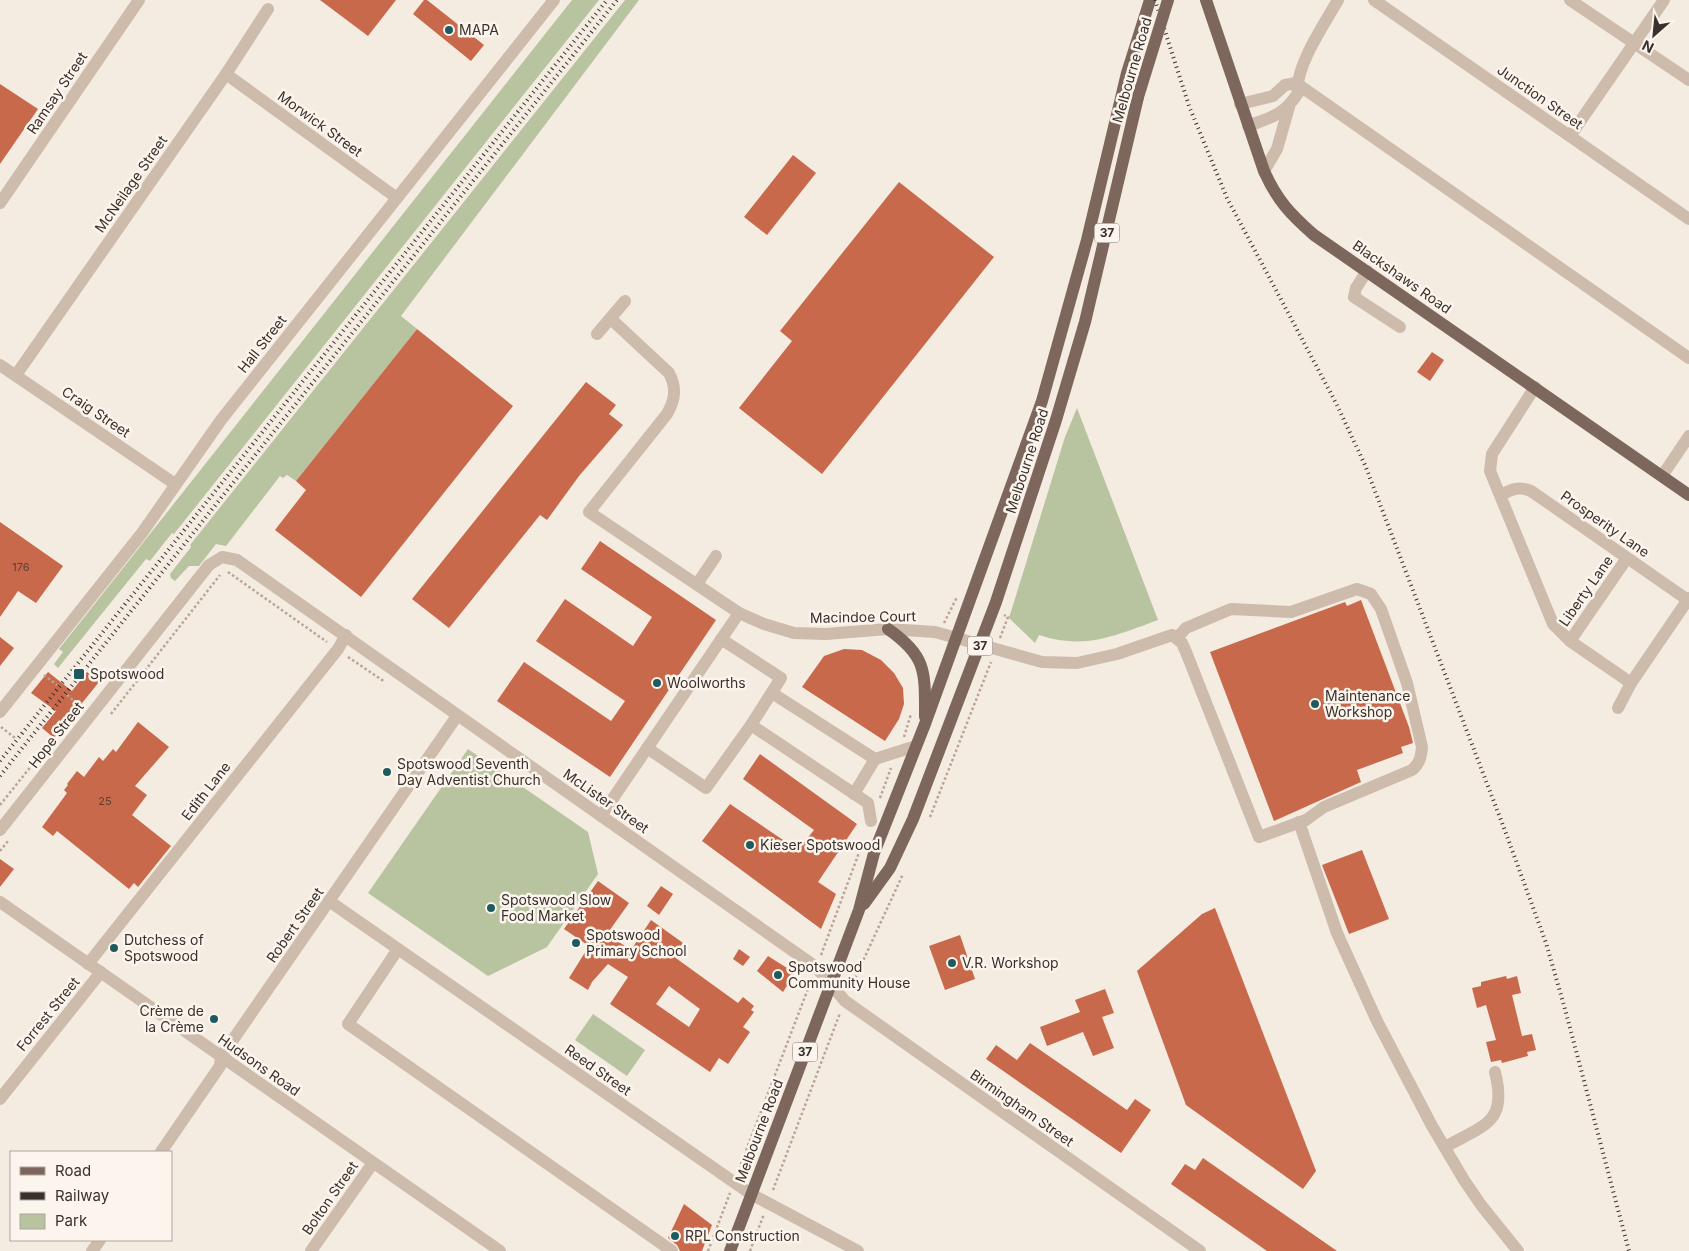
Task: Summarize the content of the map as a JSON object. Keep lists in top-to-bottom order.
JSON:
{
  "streets": {
    "main road": ["Melbourne Road", "37", "Blackshaws Road"],
    "street": [
      "Ramsay Street",
      "Junction Street",
      "Morwick Street",
      "McNeilage Street",
      "Hall Street",
      "Craig Street",
      "Prosperity Lane",
      "Liberty Lane",
      "Macindoe Court",
      "Hope Street",
      "Edith Lane",
      "McLister Street",
      "Robert Street",
      "Forrest Street",
      "Hudsons Road",
      "Reed Street",
      "Birmingham Street",
      "Bolton Street"
    ]
  },
  "crossings": [
    ["Melbourne Road", "Macindoe Court"],
    ["Melbourne Road", "McLister Street"],
    ["Melbourne Road", "Reed Street"],
    ["Melbourne Road", "Birmingham Street"],
    ["Morwick Street", "McNeilage Street"],
    ["Morwick Street", "Hall Street"],
    ["McNeilage Street", "Craig Street"],
    ["Hall Street", "Craig Street"],
    ["Prosperity Lane", "Liberty Lane"],
    ["Hope Street", "McLister Street"],
    ["Edith Lane", "McLister Street"],
    ["Edith Lane", "Hudsons Road"],
    ["McLister Street", "Robert Street"],
    ["McLister Street", "Birmingham Street"],
    ["Robert Street", "Hudsons Road"],
    ["Robert Street", "Reed Street"],
    ["Forrest Street", "Hudsons Road"],
    ["Hudsons Road", "Bolton Street"]
  ],
  "places": {
    "other": [
      "MAPA",
      "Woolworths",
      "Maintenance Workshop",
      "Spotswood Seventh Day Adventist Church",
      "Kieser Spotswood",
      "Spotswood Slow Food Market",
      "Spotswood Primary School",
      "Dutchess of Spotswood",
      "V.R. Workshop",
      "Spotswood Community House",
      "Crème de la Crème",
      "RPL Construction"
    ],
    "transit": ["Spotswood"]
  },
  "house_numbers": ["176", "25"],
  "legend": ["Road", "Railway", "Park"],
  "north": "bottom left"
}
